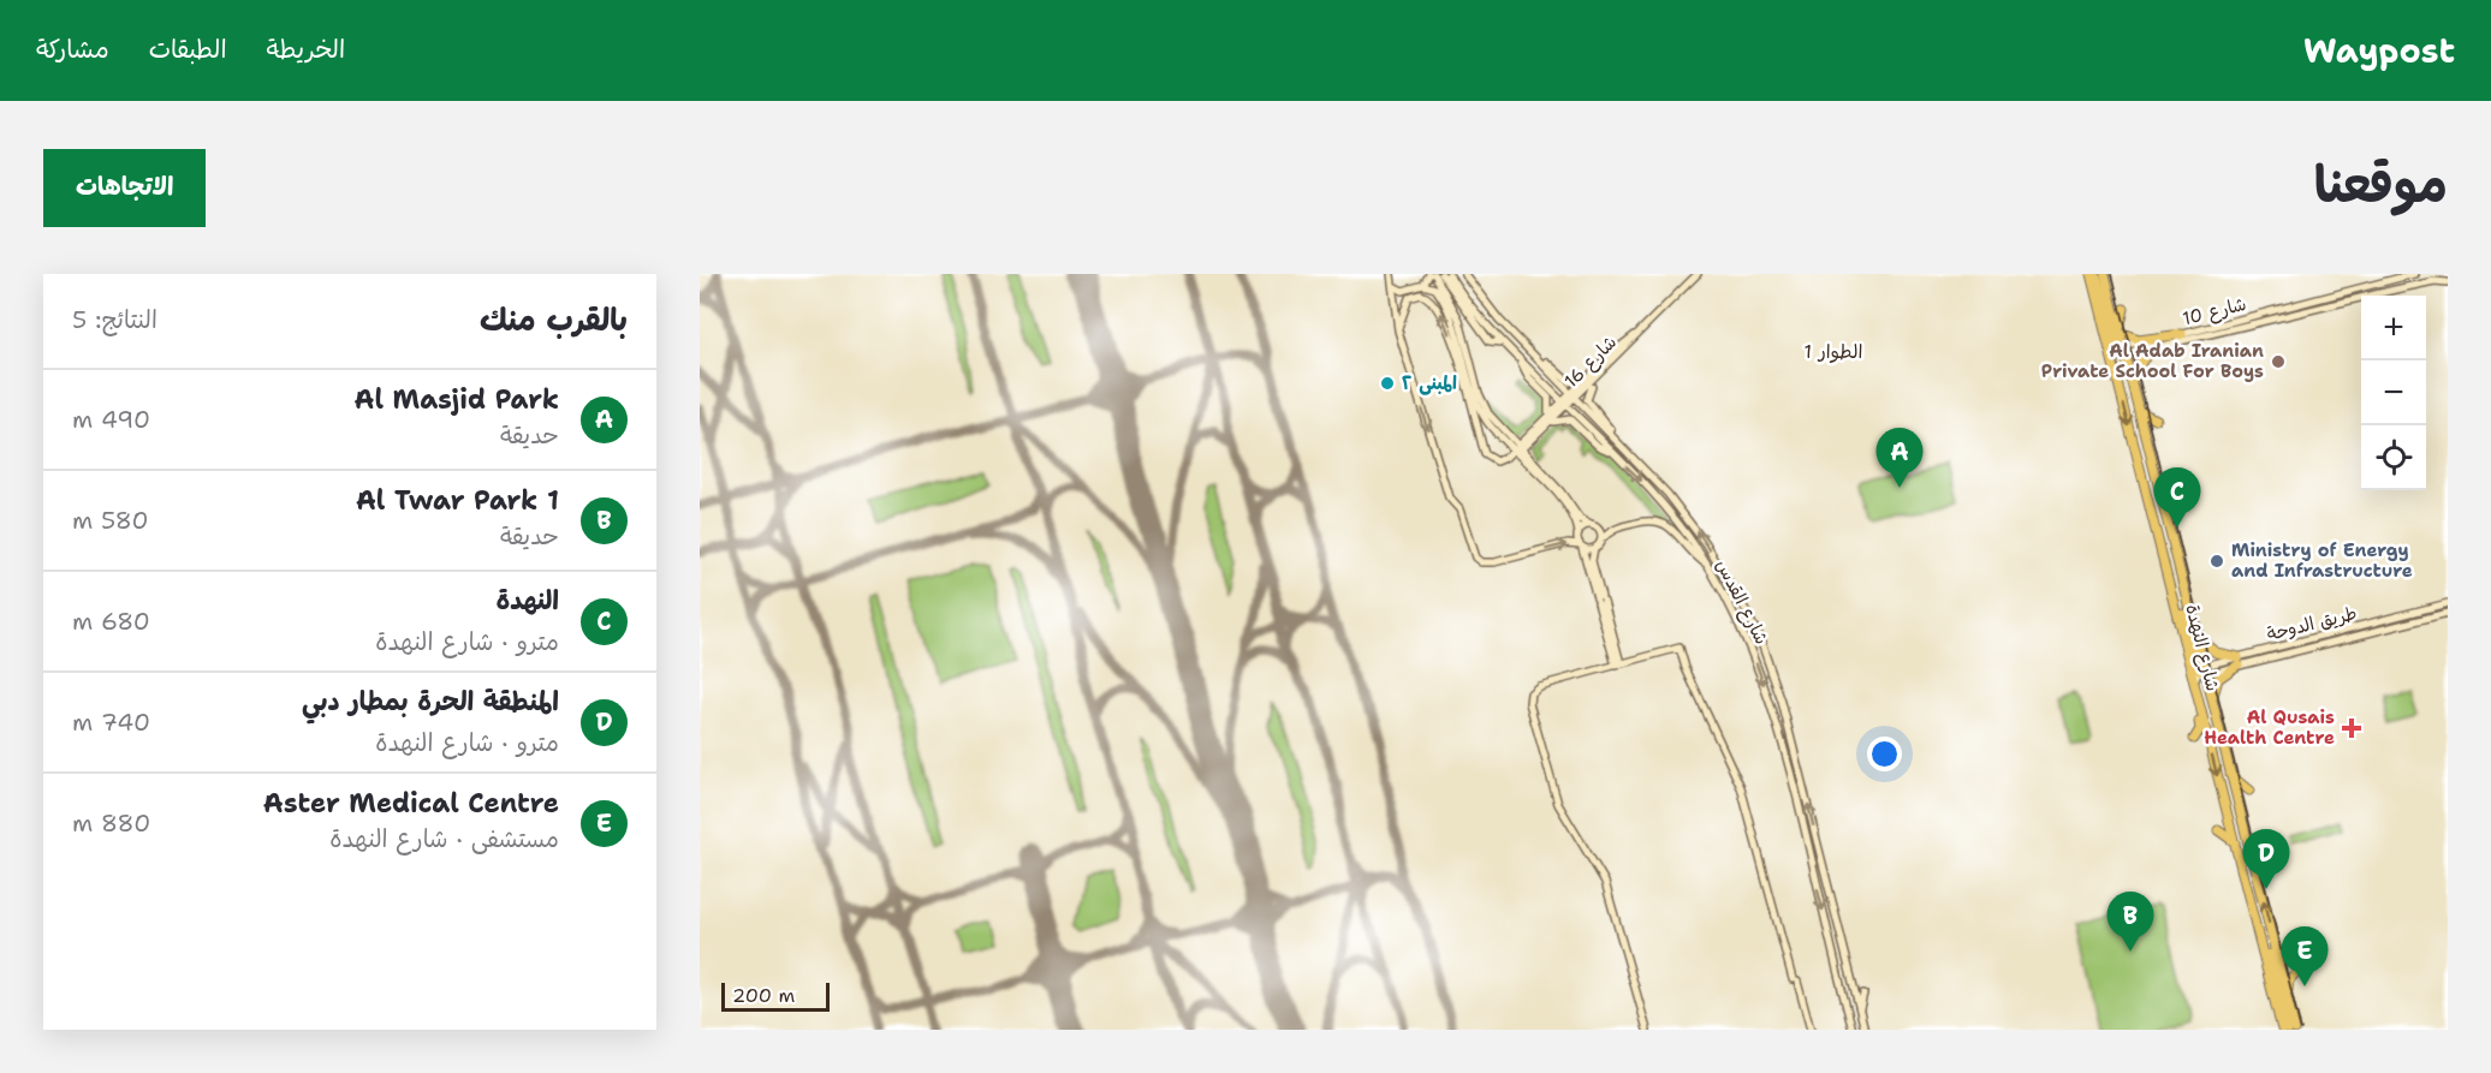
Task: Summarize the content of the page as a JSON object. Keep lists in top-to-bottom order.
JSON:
{
  "streets": {
    "main road": ["شارع النهدة"],
    "street": [
      "شارع 10",
      "شارع 16",
      "شارع القدس",
      "طريق الدوحة"
    ]
  },
  "crossings": [
    ["شارع 10", "شارع النهدة"],
    ["شارع 16", "شارع القدس"],
    ["طريق الدوحة", "شارع النهدة"]
  ],
  "districts": ["الطوار 1"],
  "places": {
    "other": ["Al Adab Iranian Private School For Boys", "المبنى ٢", "Ministry of Energy and Infrastructure"],
    "health": ["Al Qusais Health Centre"]
  },
  "scale_bar": "200 m",
  "page": {
    "header": "Waypost",
    "nav": ["الخريطة", "الطبقات", "مشاركة"],
    "title": "موقعنا",
    "buttons": "الاتجاهات",
    "heading": ["بالقرب منك", "النتائج: 5"],
    "map_buttons": ["+", "−"],
    "list": [
      {
        "mark": "A",
        "name": "Al Masjid Park",
        "note": "حديقة",
        "value": "490 m"
      },
      {
        "mark": "B",
        "name": "Al Twar Park 1",
        "note": "حديقة",
        "value": "580 m"
      },
      {
        "mark": "C",
        "name": "النهدة",
        "note": "مترو · شارع النهدة",
        "value": "680 m"
      },
      {
        "mark": "D",
        "name": "المنطقة الحرة بمطار دبي",
        "note": "مترو · شارع النهدة",
        "value": "740 m"
      },
      {
        "mark": "E",
        "name": "Aster Medical Centre",
        "note": "مستشفى · شارع النهدة",
        "value": "880 m"
      }
    ],
    "pins": [
      "A",
      "C",
      "D",
      "B",
      "E"
    ],
    "scale": "200 m"
  }
}
